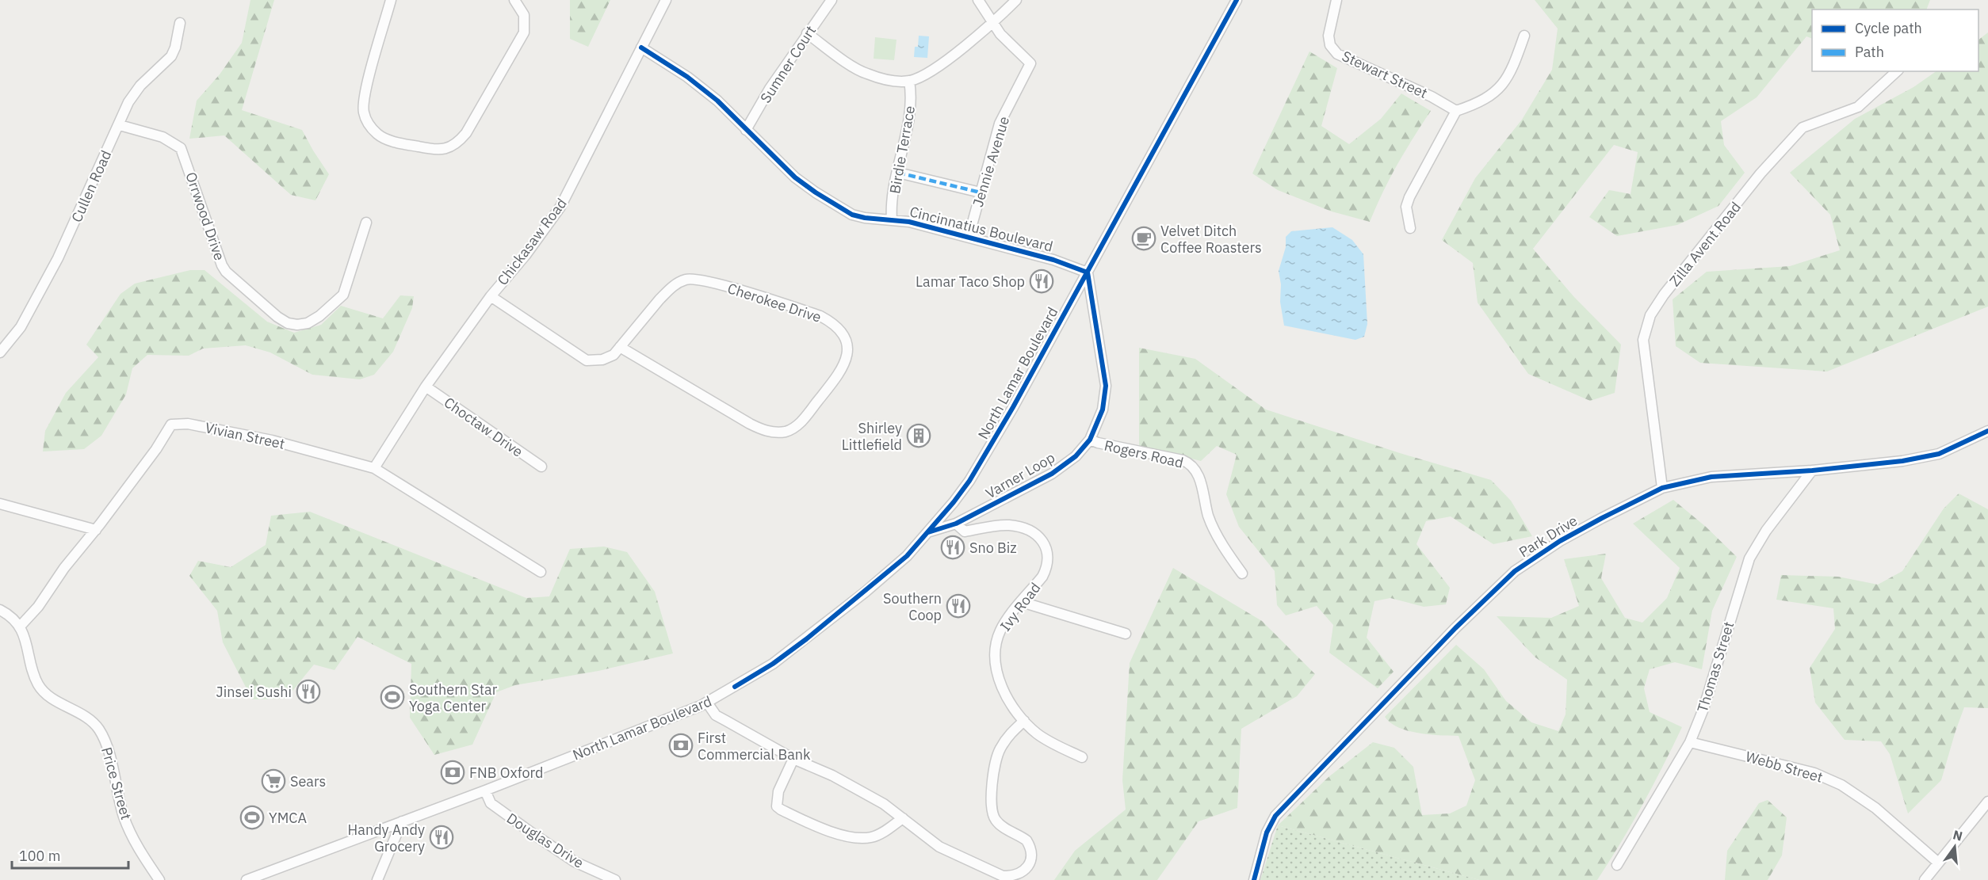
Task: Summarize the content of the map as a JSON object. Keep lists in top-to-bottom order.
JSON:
{
  "streets": {
    "street": [
      "Sumner Court",
      "Stewart Street",
      "Birdie Terrace",
      "Jennie Avenue",
      "Cullen Road",
      "Orrwood Drive",
      "Cincinnatius Boulevard",
      "Chickasaw Road",
      "Zilla Avent Road",
      "Cherokee Drive",
      "North Lamar Boulevard",
      "Choctaw Drive",
      "Vivian Street",
      "Rogers Road",
      "Varner Loop",
      "Park Drive",
      "Ivy Road",
      "Thomas Street",
      "Webb Street",
      "Price Street",
      "Douglas Drive"
    ]
  },
  "crossings": [
    ["Sumner Court", "Cincinnatius Boulevard"],
    ["Birdie Terrace", "Cincinnatius Boulevard"],
    ["Jennie Avenue", "Cincinnatius Boulevard"],
    ["Cullen Road", "Orrwood Drive"],
    ["Cincinnatius Boulevard", "Chickasaw Road"],
    ["Cincinnatius Boulevard", "North Lamar Boulevard"],
    ["Cincinnatius Boulevard", "Varner Loop"],
    ["Chickasaw Road", "Cherokee Drive"],
    ["Chickasaw Road", "Choctaw Drive"],
    ["Chickasaw Road", "Vivian Street"],
    ["Zilla Avent Road", "Park Drive"],
    ["North Lamar Boulevard", "Varner Loop"],
    ["North Lamar Boulevard", "Douglas Drive"],
    ["Vivian Street", "Price Street"],
    ["Rogers Road", "Varner Loop"],
    ["Varner Loop", "Ivy Road"],
    ["Park Drive", "Thomas Street"],
    ["Thomas Street", "Webb Street"]
  ],
  "places": {
    "cafe": ["Velvet Ditch Coffee Roasters"],
    "restaurant": [
      "Lamar Taco Shop",
      "Sno Biz",
      "Southern Coop",
      "Jinsei Sushi",
      "Handy Andy Grocery"
    ],
    "building": ["Shirley Littlefield"],
    "sports": ["Southern Star Yoga Center", "YMCA"],
    "bank": ["First Commercial Bank", "FNB Oxford"],
    "supermarket": ["Sears"]
  },
  "legend": ["Cycle path", "Path"],
  "scale_bar": "100 m",
  "north": "top"
}
